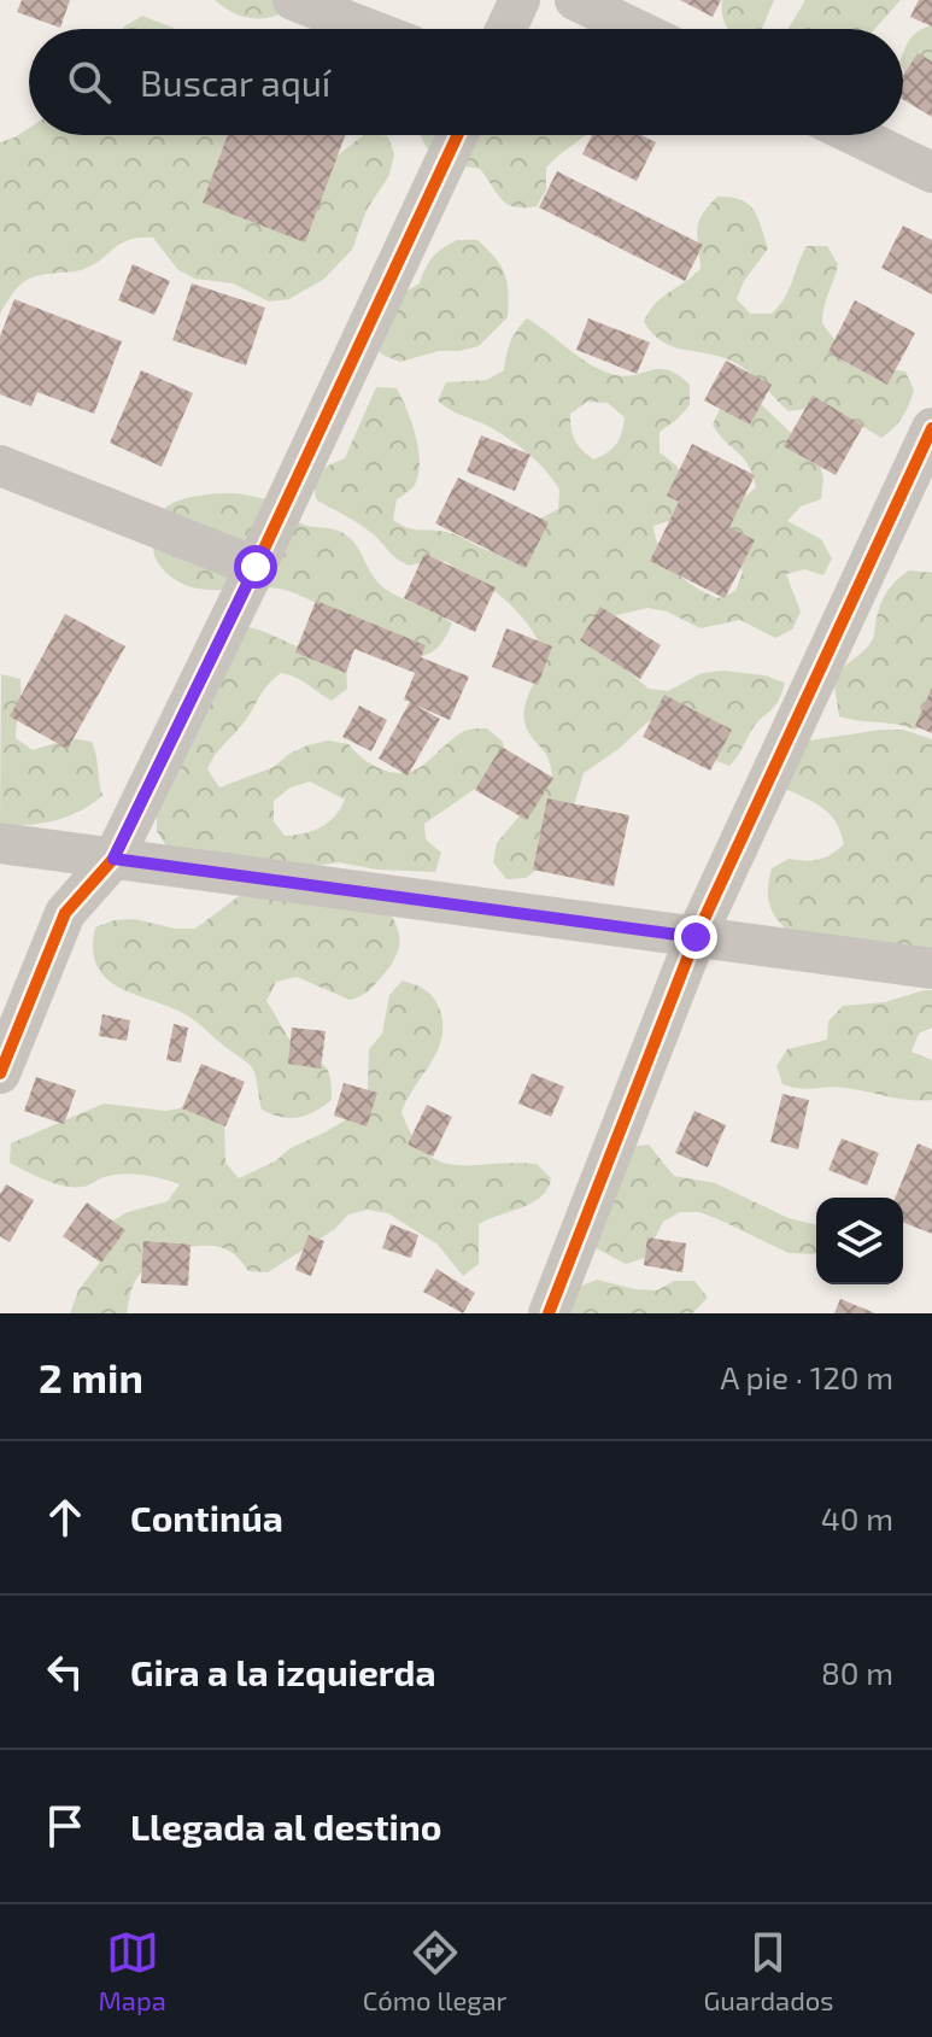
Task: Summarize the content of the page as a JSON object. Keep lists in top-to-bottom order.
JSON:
{
  "page": {
    "search": "Buscar aquí",
    "heading": ["2 min", "A pie · 120 m"],
    "list": [
      ["Continúa", "40 m"],
      ["Gira a la izquierda", "80 m"],
      "Llegada al destino"
    ],
    "nav": ["Mapa", "Cómo llegar", "Guardados"]
  }
}
